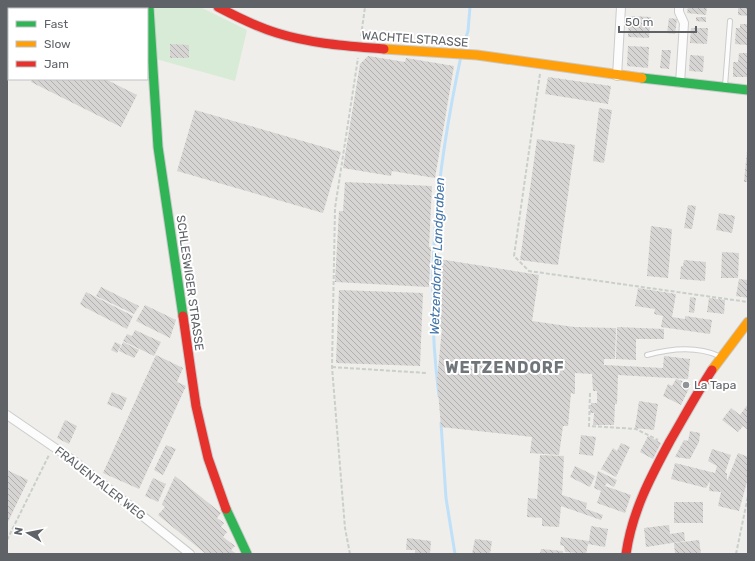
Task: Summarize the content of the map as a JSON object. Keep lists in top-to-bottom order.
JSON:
{
  "streets": {
    "street": ["WACHTELSTRASSE", "SCHLESWIGER STRASSE", "FRAUENTALER WEG"]
  },
  "districts": ["WETZENDORF"],
  "water": ["Wetzendorfer Landgraben"],
  "places": ["La Tapa"],
  "legend": ["Fast", "Slow", "Jam"],
  "scale_bar": "50 m",
  "north": "left"
}
